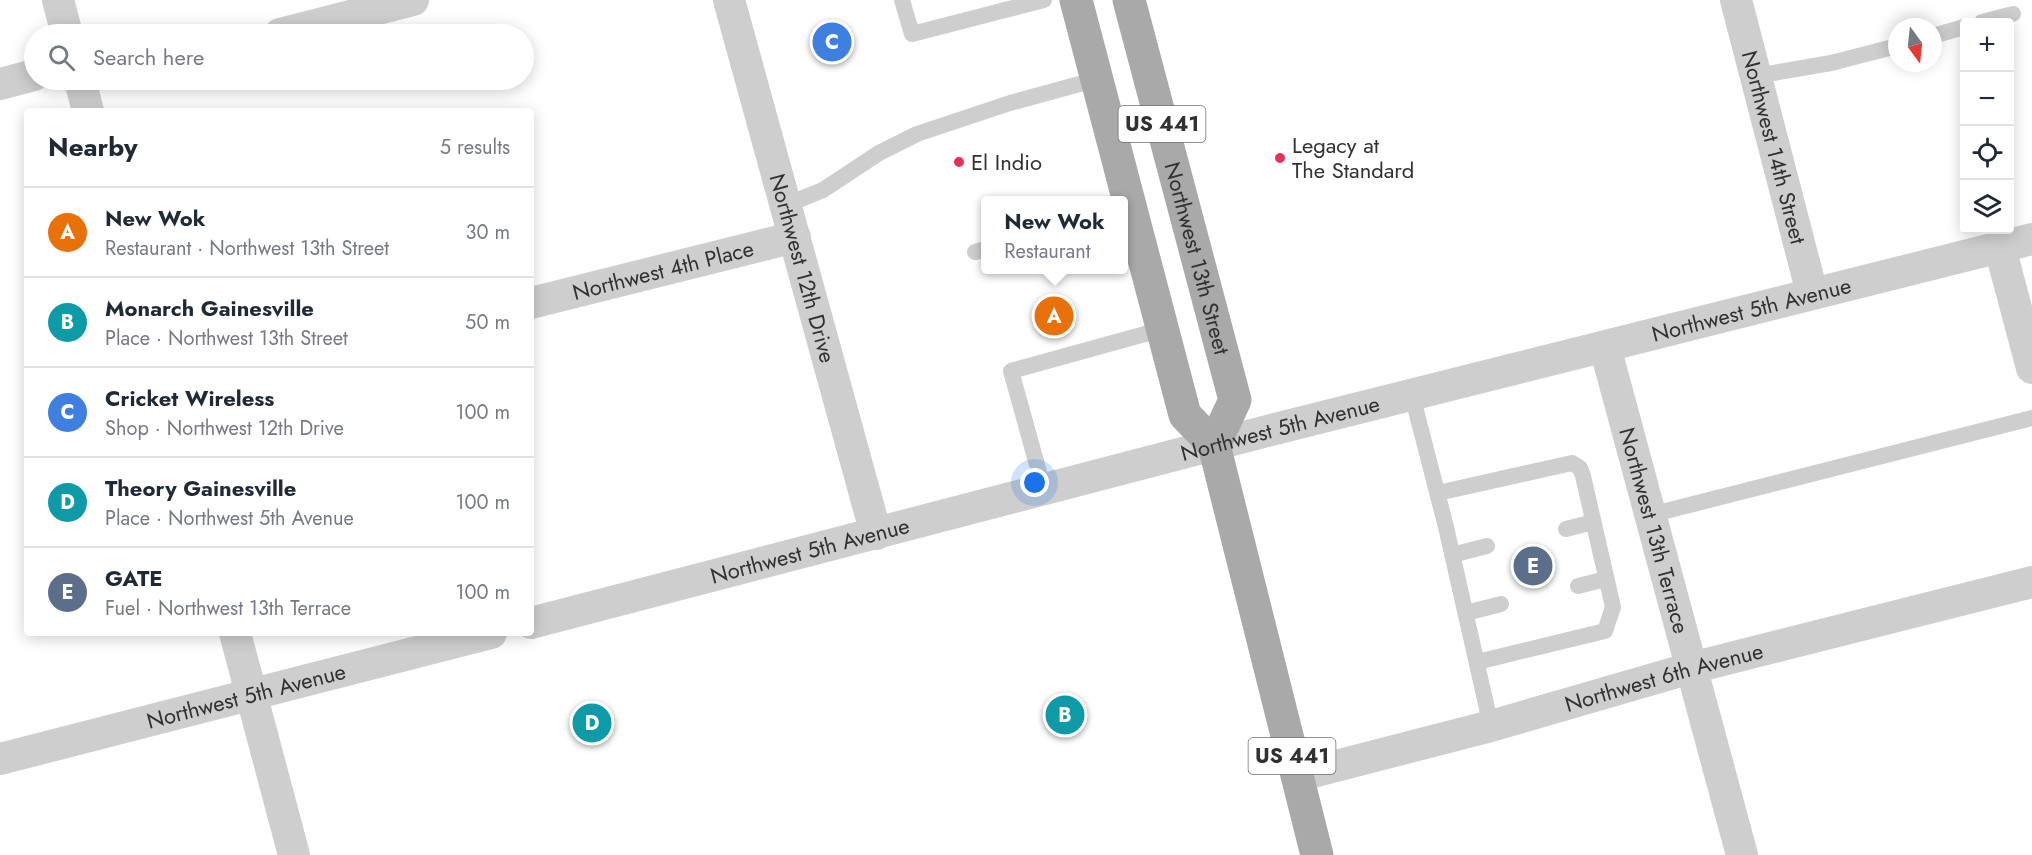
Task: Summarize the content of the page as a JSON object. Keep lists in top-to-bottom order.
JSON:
{
  "streets": {
    "main road": ["US 441", "Northwest 13th Street"],
    "street": [
      "Northwest 14th Street",
      "Northwest 12th Drive",
      "Northwest 4th Place",
      "Northwest 5th Avenue",
      "Northwest 13th Terrace",
      "Northwest 6th Avenue"
    ]
  },
  "crossings": [
    ["US 441", "Northwest 13th Street"],
    ["US 441", "Northwest 5th Avenue"],
    ["US 441", "Northwest 6th Avenue"],
    ["Northwest 14th Street", "Northwest 5th Avenue"],
    ["Northwest 13th Street", "Northwest 5th Avenue"],
    ["Northwest 12th Drive", "Northwest 4th Place"],
    ["Northwest 12th Drive", "Northwest 5th Avenue"],
    ["Northwest 5th Avenue", "Northwest 13th Terrace"],
    ["Northwest 13th Terrace", "Northwest 6th Avenue"]
  ],
  "places": ["Legacy at The Standard", "El Indio"],
  "north": "bottom",
  "page": {
    "map_buttons": ["+", "−"],
    "pins": [
      "C",
      "A",
      "E",
      "B",
      "D"
    ],
    "search": "Search here",
    "heading": ["Nearby", "5 results"],
    "list": [
      {
        "mark": "A",
        "name": "New Wok",
        "note": "Restaurant · Northwest 13th Street",
        "value": "30 m"
      },
      {
        "mark": "B",
        "name": "Monarch Gainesville",
        "note": "Place · Northwest 13th Street",
        "value": "50 m"
      },
      {
        "mark": "C",
        "name": "Cricket Wireless",
        "note": "Shop · Northwest 12th Drive",
        "value": "100 m"
      },
      {
        "mark": "D",
        "name": "Theory Gainesville",
        "note": "Place · Northwest 5th Avenue",
        "value": "100 m"
      },
      {
        "mark": "E",
        "name": "GATE",
        "note": "Fuel · Northwest 13th Terrace",
        "value": "100 m"
      }
    ],
    "popup": ["New Wok", "Restaurant"]
  }
}
